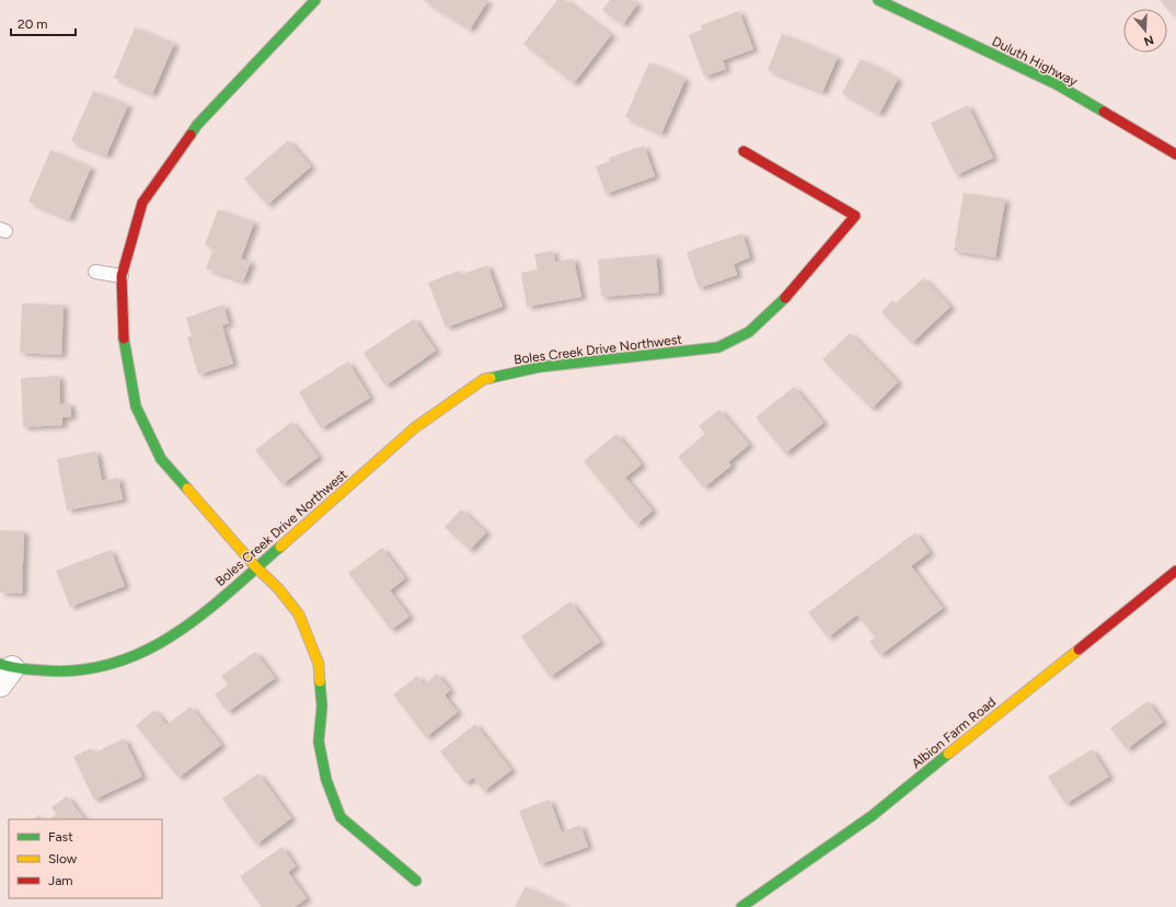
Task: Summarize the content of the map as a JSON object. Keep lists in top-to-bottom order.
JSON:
{
  "streets": {
    "street": ["Duluth Highway", "Boles Creek Drive Northwest", "Albion Farm Road"]
  },
  "legend": ["Fast", "Slow", "Jam"],
  "scale_bar": "20 m",
  "north": "bottom"
}
